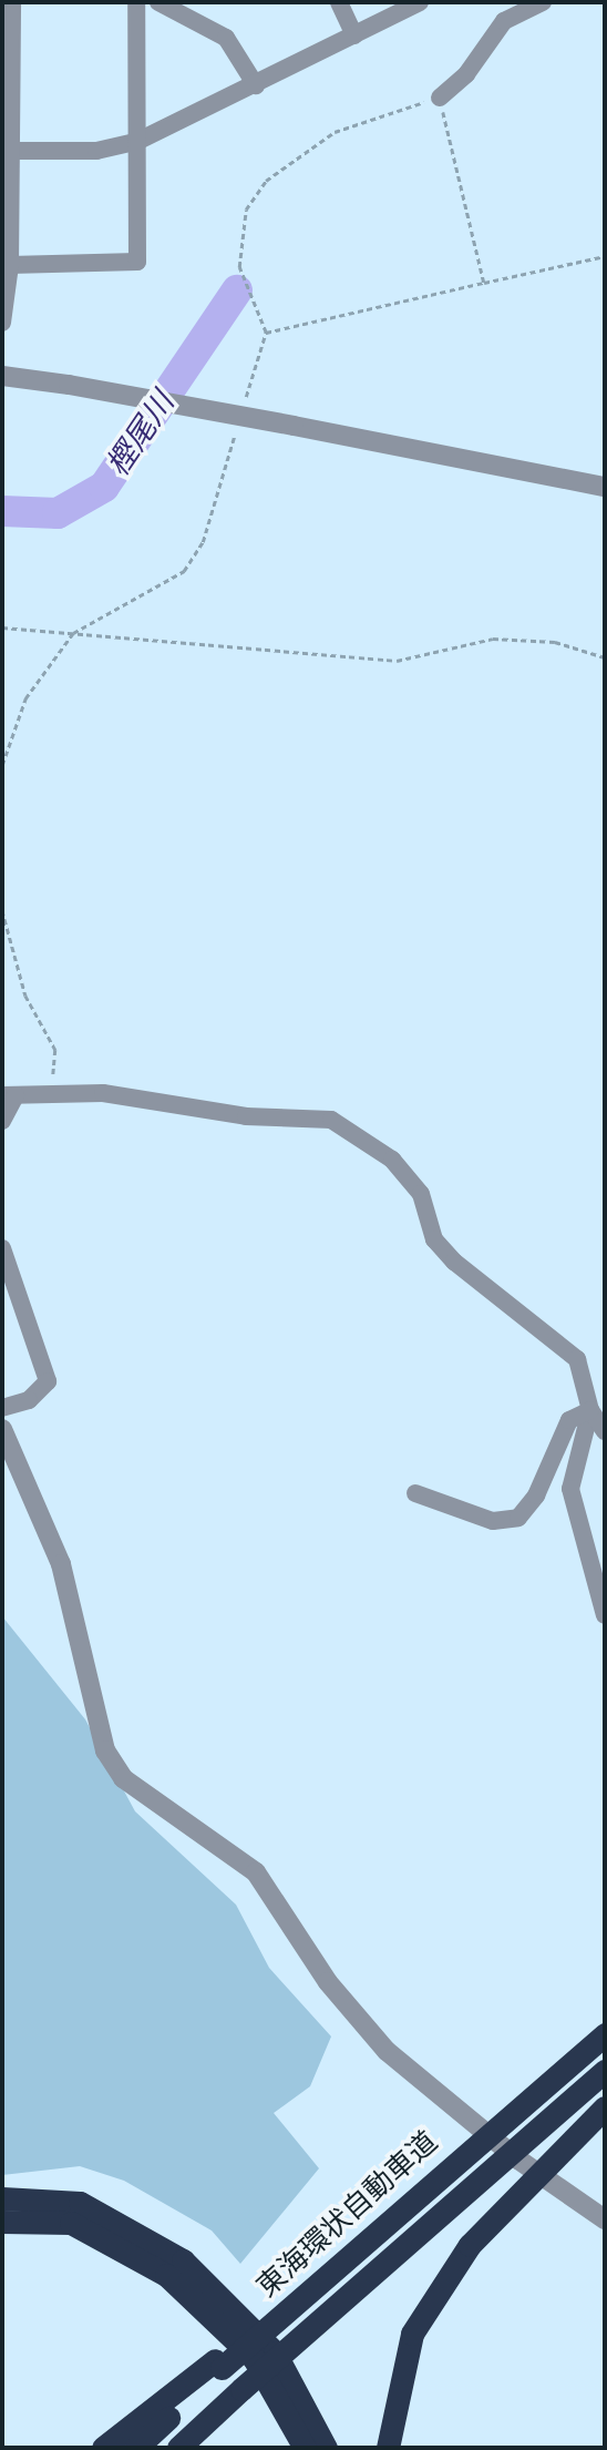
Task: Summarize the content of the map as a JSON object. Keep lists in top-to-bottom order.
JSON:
{
  "streets": {
    "highway": ["東海環状自動車道"]
  },
  "water": ["樫尾川"]
}
